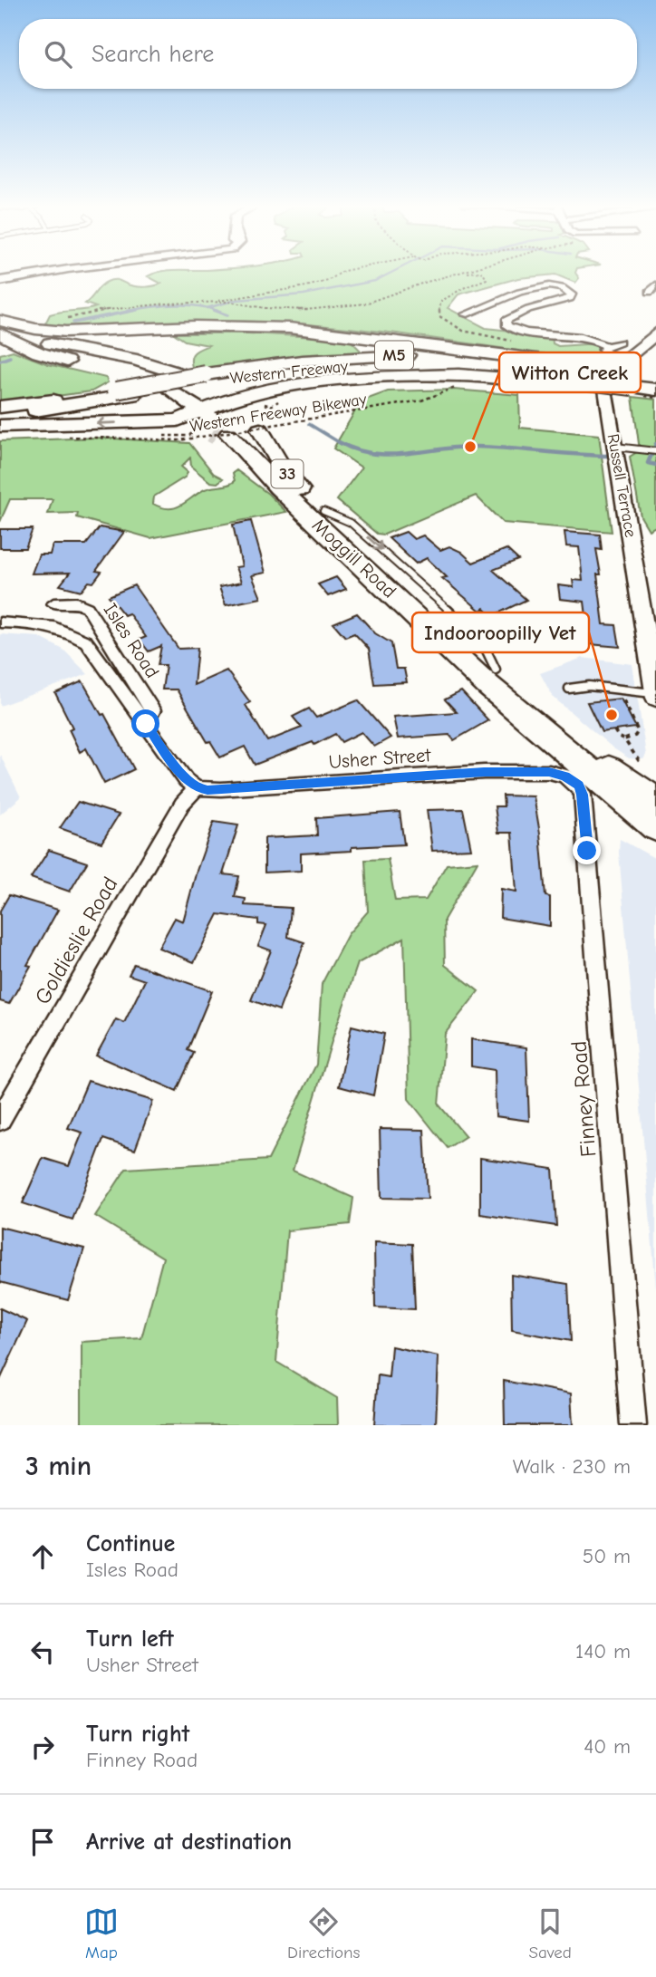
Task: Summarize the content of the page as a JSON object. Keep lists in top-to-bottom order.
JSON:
{
  "streets": {
    "highway": [
      "M5",
      "Western Freeway",
      "33",
      "Moggill Road"
    ],
    "main road": ["Russell Terrace"],
    "street": [
      "Isles Road",
      "Usher Street",
      "Goldieslie Road",
      "Finney Road"
    ],
    "path": ["Western Freeway Bikeway"]
  },
  "crossings": [
    ["Western Freeway", "Moggill Road"],
    ["Isles Road", "Usher Street"],
    ["Isles Road", "Goldieslie Road"],
    ["Usher Street", "Goldieslie Road"],
    ["Usher Street", "Finney Road"]
  ],
  "places": ["Witton Creek", "Indooroopilly Vet"],
  "page": {
    "search": "Search here",
    "heading": ["3 min", "Walk · 230 m"],
    "list": [
      ["Continue", "Isles Road", "50 m"],
      ["Turn left", "Usher Street", "140 m"],
      ["Turn right", "Finney Road", "40 m"],
      "Arrive at destination"
    ],
    "nav": ["Map", "Directions", "Saved"]
  }
}
